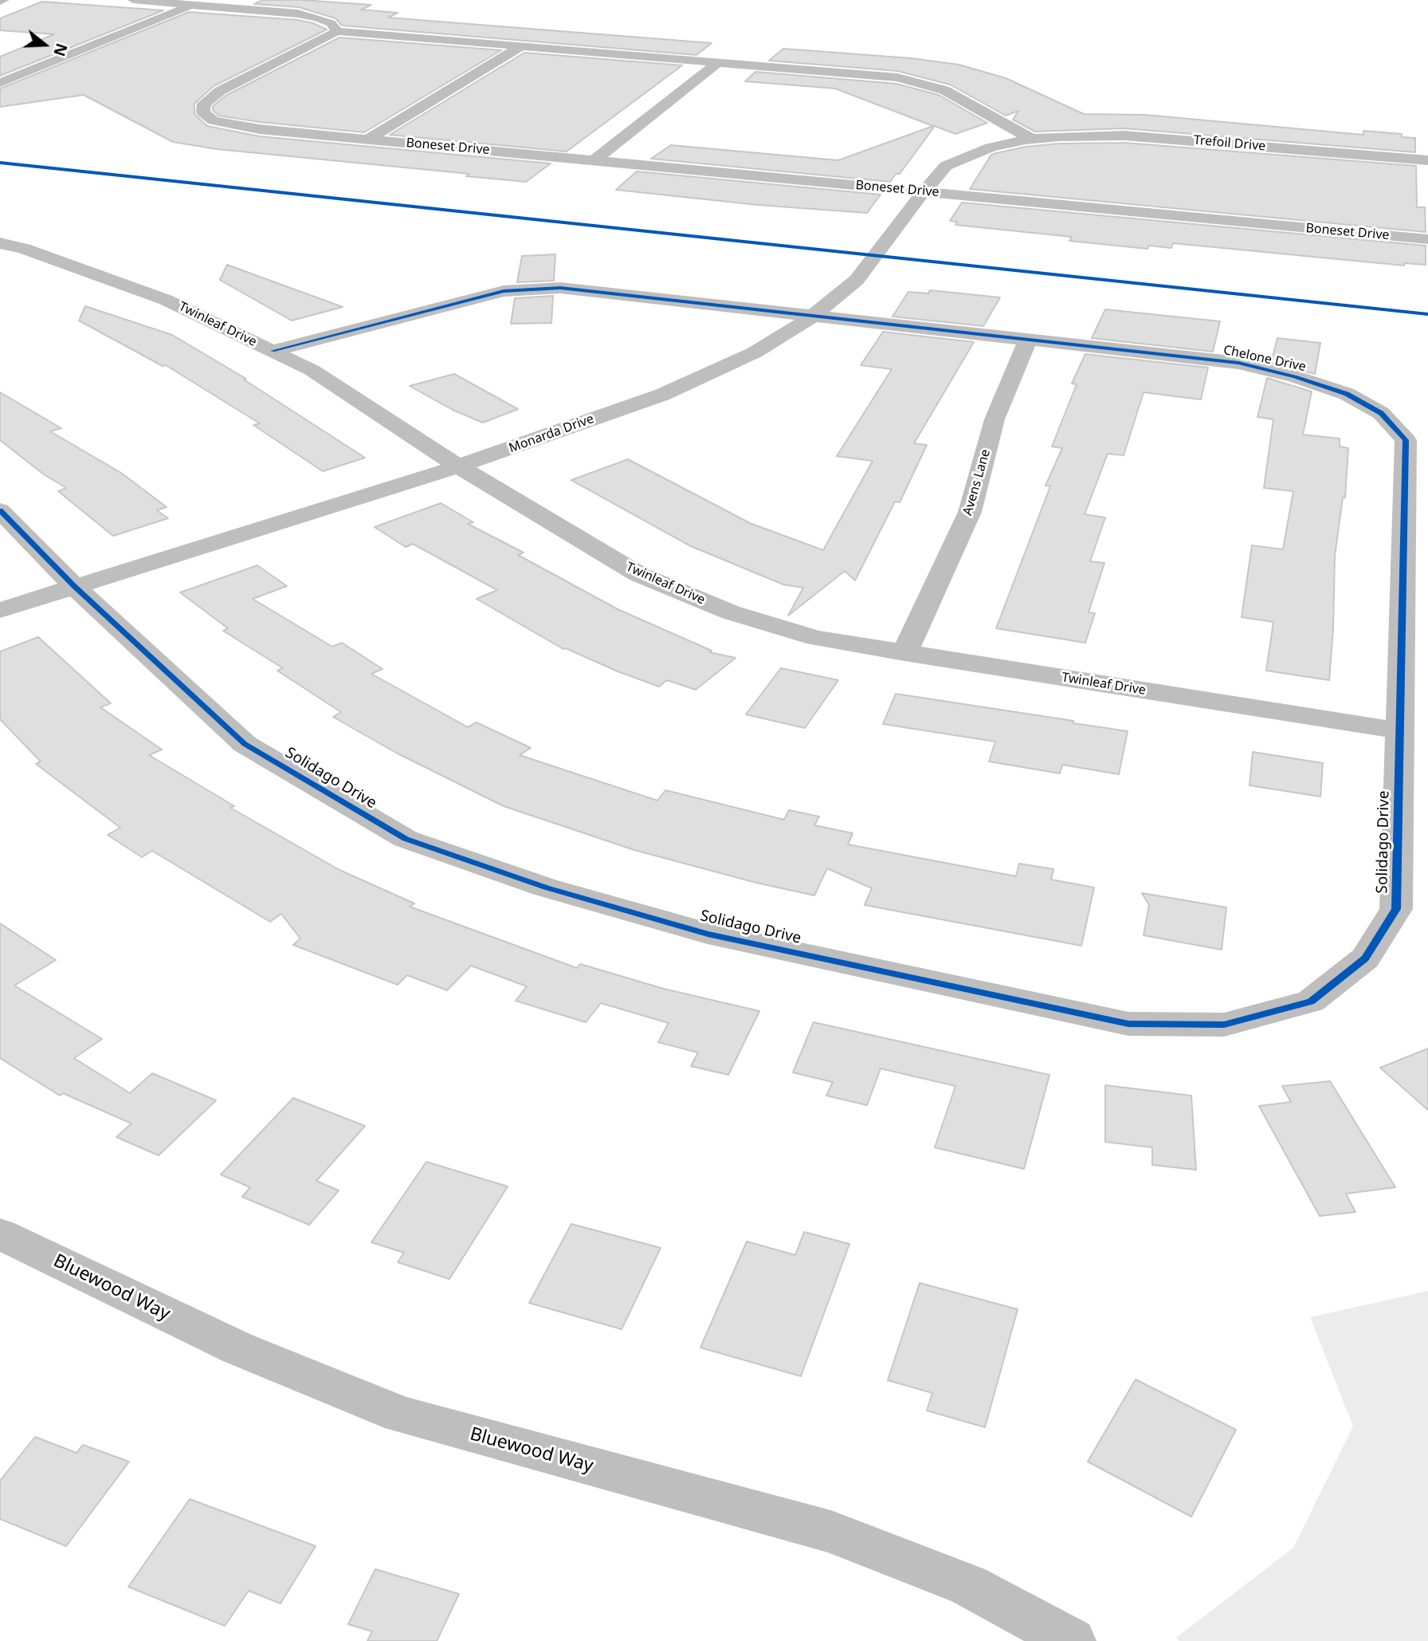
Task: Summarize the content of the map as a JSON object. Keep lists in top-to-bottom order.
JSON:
{
  "streets": {
    "street": [
      "Trefoil Drive",
      "Boneset Drive",
      "Twinleaf Drive",
      "Chelone Drive",
      "Monarda Drive",
      "Avens Lane",
      "Solidago Drive",
      "Bluewood Way"
    ]
  },
  "crossings": [
    ["Trefoil Drive", "Monarda Drive"],
    ["Boneset Drive", "Monarda Drive"],
    ["Twinleaf Drive", "Chelone Drive"],
    ["Twinleaf Drive", "Monarda Drive"],
    ["Twinleaf Drive", "Avens Lane"],
    ["Twinleaf Drive", "Solidago Drive"],
    ["Chelone Drive", "Monarda Drive"],
    ["Chelone Drive", "Avens Lane"],
    ["Chelone Drive", "Solidago Drive"],
    ["Monarda Drive", "Solidago Drive"]
  ],
  "north": "right"
}
